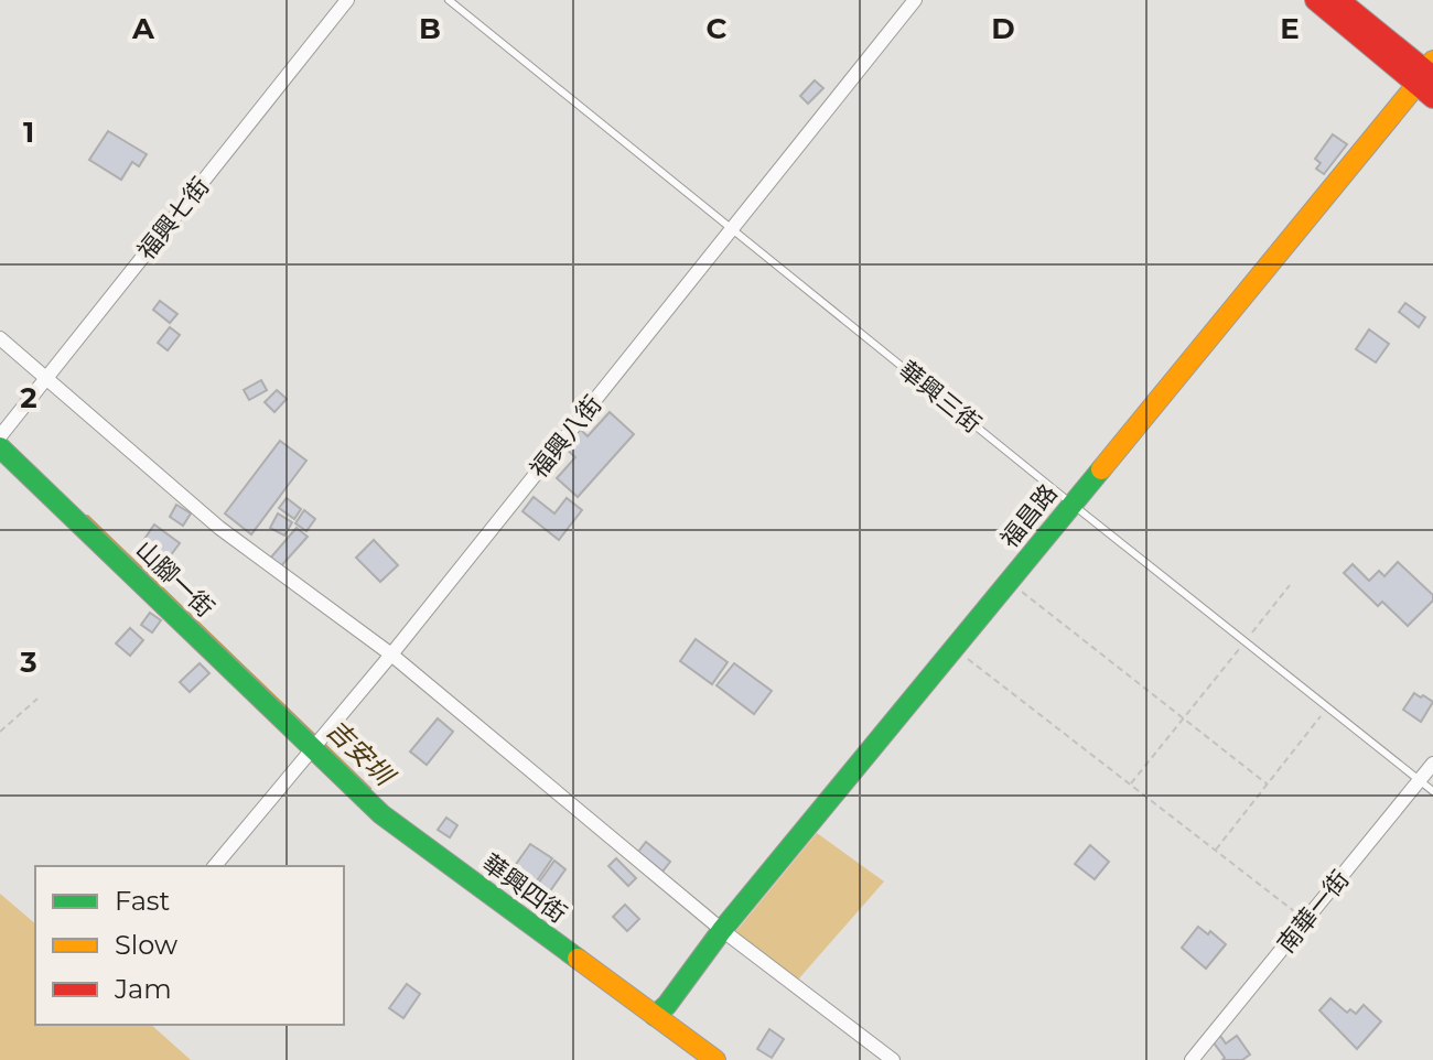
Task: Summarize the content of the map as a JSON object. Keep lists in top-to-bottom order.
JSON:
{
  "streets": {
    "street": [
      "福興七街",
      "福興八街",
      "福昌路",
      "山腳一街",
      "華興四街",
      "南華一街"
    ],
    "lane": ["華興三街"]
  },
  "crossings": [
    ["福興七街", "山腳一街"],
    ["華興三街", "福興八街"],
    ["華興三街", "福昌路"],
    ["華興三街", "南華一街"],
    ["福興八街", "山腳一街"],
    ["福興八街", "華興四街"],
    ["福昌路", "華興四街"],
    ["山腳一街", "華興四街"]
  ],
  "water": ["吉安圳"],
  "legend": ["Fast", "Slow", "Jam"],
  "grid": {
    "columns": [
      "A",
      "B",
      "C",
      "D",
      "E"
    ],
    "rows": ["1", "2", "3"]
  }
}
